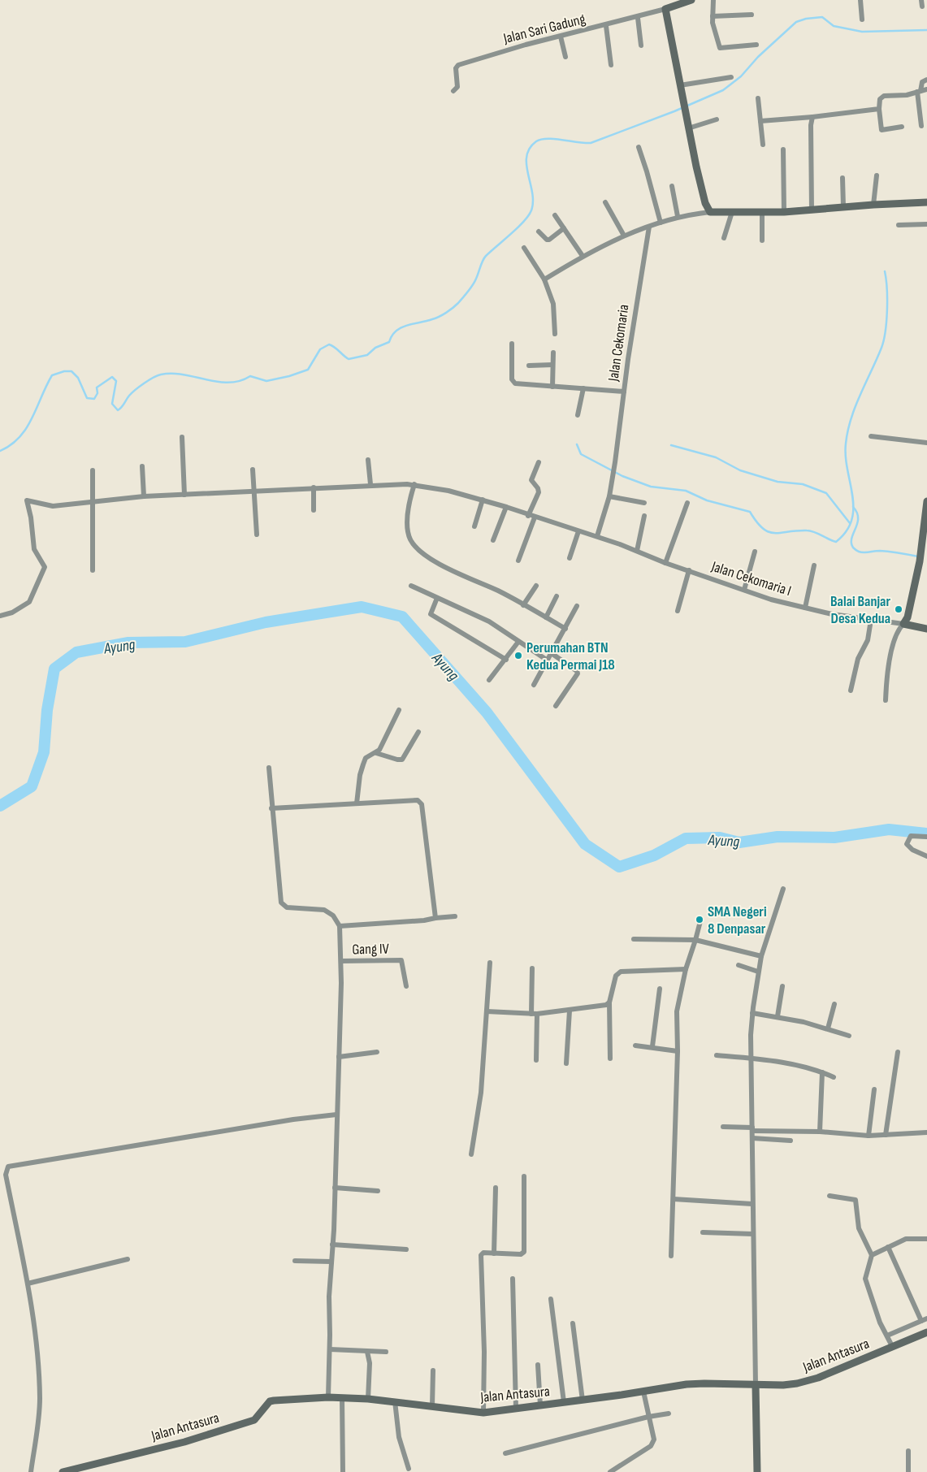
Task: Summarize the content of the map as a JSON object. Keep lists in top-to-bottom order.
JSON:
{
  "streets": {
    "main road": ["Jalan Antasura"],
    "street": [
      "Jalan Sari Gadung",
      "Jalan Cekomaria",
      "Jalan Cekomaria I",
      "Gang IV"
    ]
  },
  "crossings": [
    ["Jalan Cekomaria", "Jalan Cekomaria I"]
  ],
  "water": ["Ayung"],
  "places": ["Balai Banjar Desa Kedua", "Perumahan BTN Kedua Permai J18", "SMA Negeri 8 Denpasar"]
}
